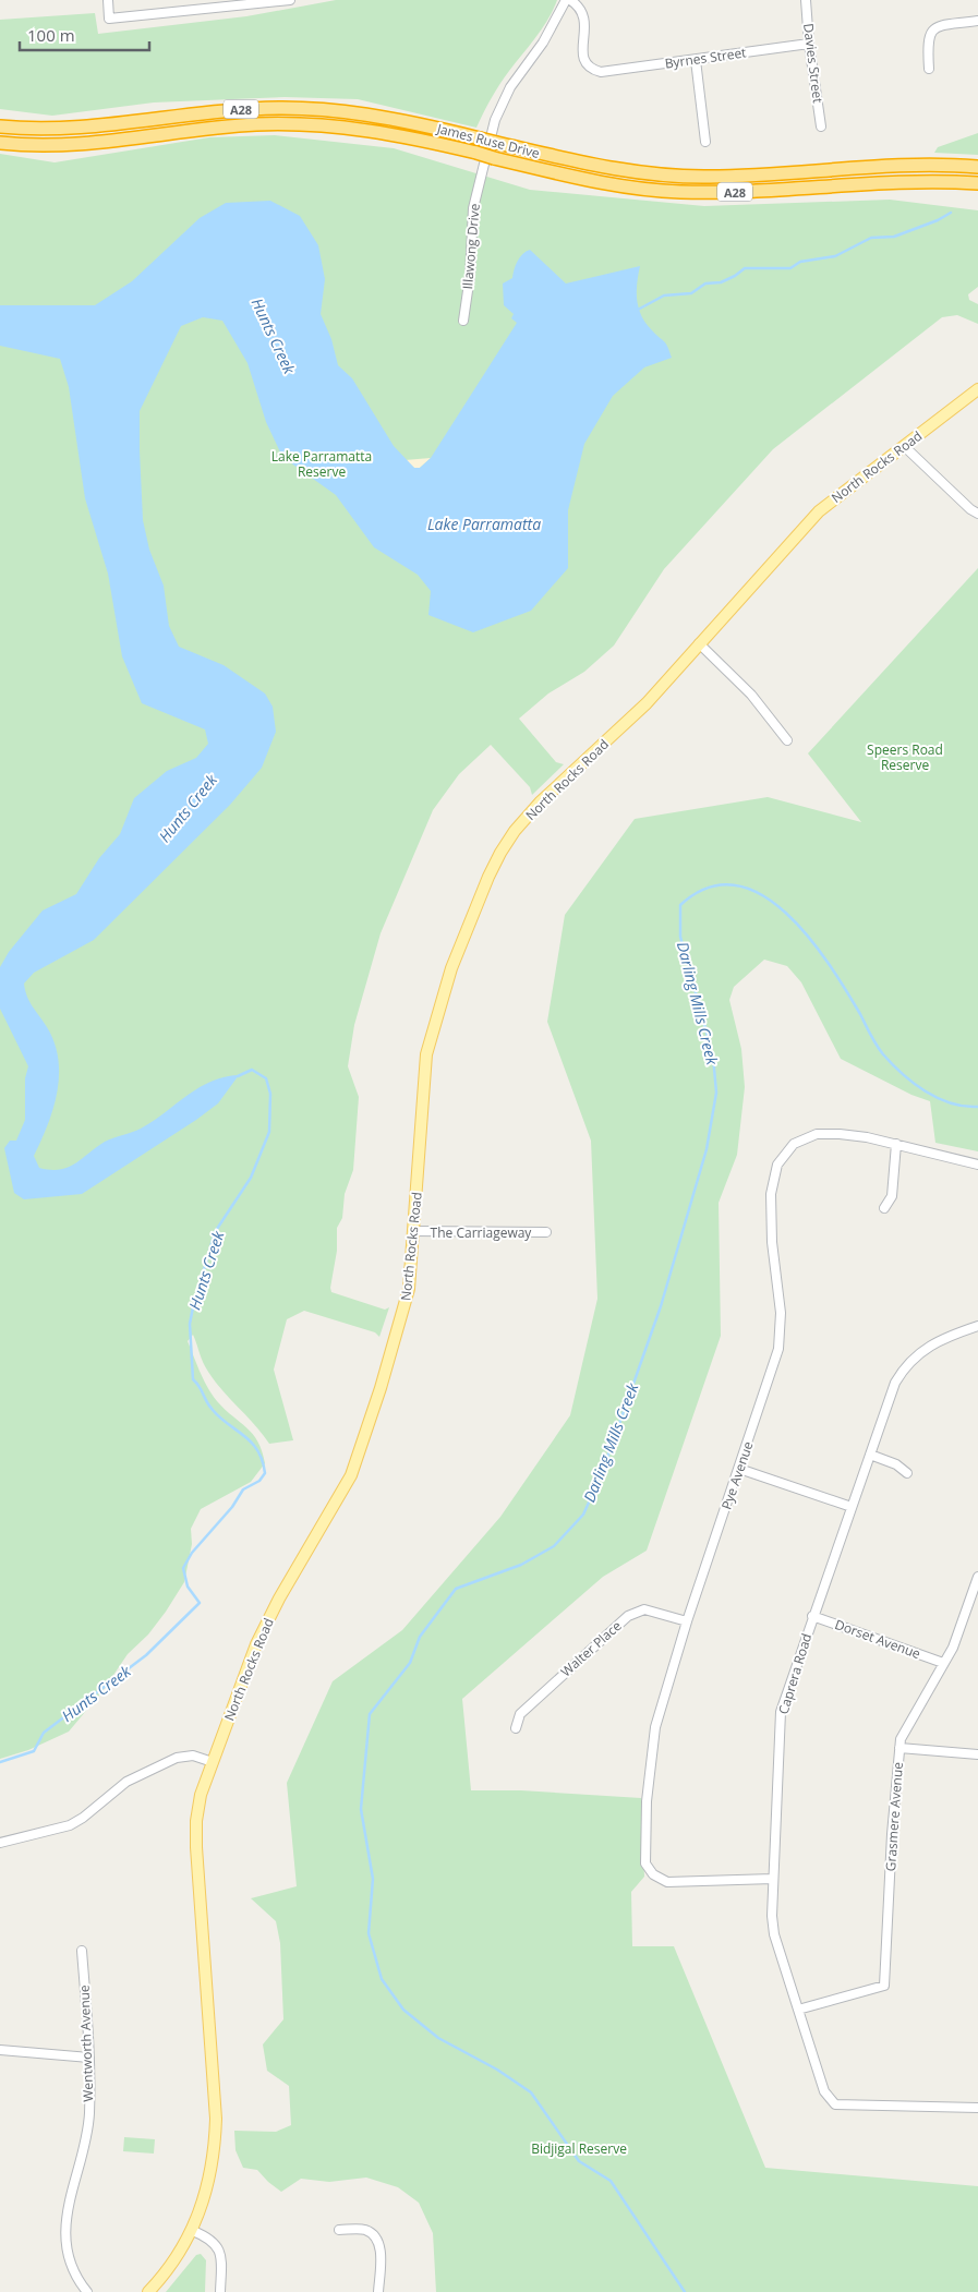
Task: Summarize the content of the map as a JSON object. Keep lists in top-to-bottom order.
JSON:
{
  "streets": {
    "highway": ["A28", "James Ruse Drive"],
    "main road": ["North Rocks Road"],
    "street": [
      "Byrnes Street",
      "Davies Street",
      "Illawong Drive",
      "The Carriageway",
      "Pye Avenue",
      "Dorset Avenue",
      "Walter Place",
      "Caprera Road",
      "Grasmere Avenue",
      "Wentworth Avenue"
    ]
  },
  "crossings": [
    ["Byrnes Street", "Davies Street"],
    ["Byrnes Street", "Illawong Drive"],
    ["North Rocks Road", "The Carriageway"],
    ["Pye Avenue", "Walter Place"],
    ["Pye Avenue", "Caprera Road"],
    ["Dorset Avenue", "Caprera Road"],
    ["Dorset Avenue", "Grasmere Avenue"],
    ["Caprera Road", "Grasmere Avenue"]
  ],
  "water": ["Hunts Creek", "Lake Parramatta", "Darling Mills Creek"],
  "parks": ["Lake Parramatta Reserve", "Speers Road Reserve", "Bidjigal Reserve"],
  "scale_bar": "100 m"
}
